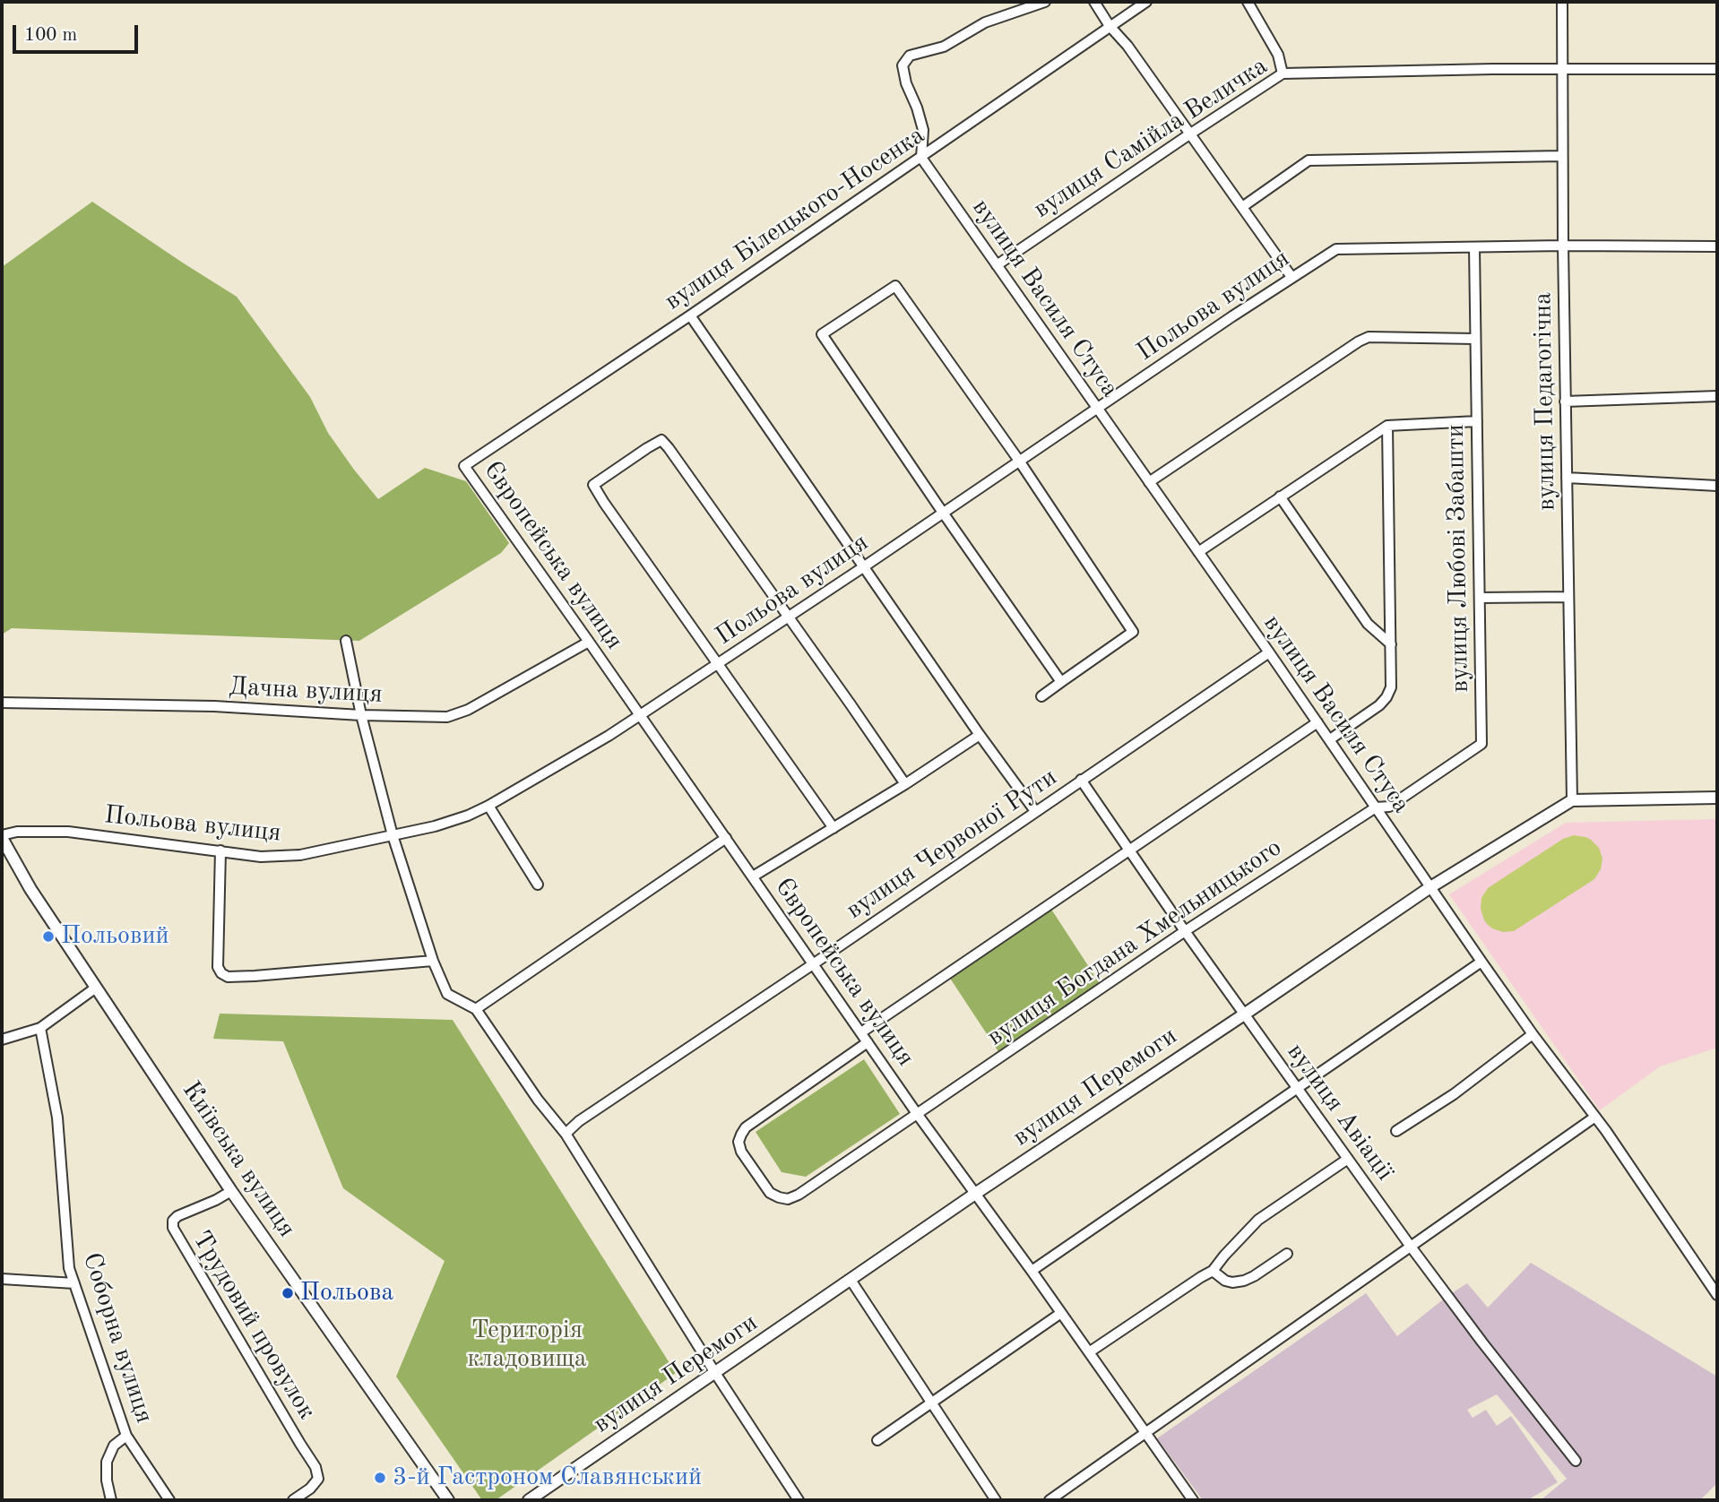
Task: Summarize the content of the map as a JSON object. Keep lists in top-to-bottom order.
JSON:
{
  "streets": {
    "street": [
      "вулиця Самійла Величка",
      "вулиця Білецького-Носенка",
      "вулиця Василя Стуса",
      "Польова вулиця",
      "вулиця Педагогічна",
      "Європейська вулиця",
      "вулиця Любові Забашти",
      "Дачна вулиця",
      "вулиця Червоної Рути",
      "вулиця Богдана Хмельницького",
      "вулиця Перемоги",
      "вулиця Авіації",
      "Київська вулиця",
      "Трудовий провулок",
      "Соборна вулиця"
    ]
  },
  "crossings": [
    ["вулиця Самійла Величка", "вулиця Василя Стуса"],
    ["вулиця Самійла Величка", "вулиця Педагогічна"],
    ["вулиця Білецького-Носенка", "вулиця Василя Стуса"],
    ["вулиця Білецького-Носенка", "Європейська вулиця"],
    ["вулиця Василя Стуса", "Польова вулиця"],
    ["вулиця Василя Стуса", "вулиця Любові Забашти"],
    ["вулиця Василя Стуса", "вулиця Червоної Рути"],
    ["вулиця Василя Стуса", "вулиця Богдана Хмельницького"],
    ["вулиця Василя Стуса", "вулиця Перемоги"],
    ["Польова вулиця", "вулиця Педагогічна"],
    ["Польова вулиця", "Європейська вулиця"],
    ["Польова вулиця", "вулиця Любові Забашти"],
    ["Польова вулиця", "Київська вулиця"],
    ["вулиця Педагогічна", "вулиця Перемоги"],
    ["Європейська вулиця", "Дачна вулиця"],
    ["Європейська вулиця", "вулиця Червоної Рути"],
    ["Європейська вулиця", "вулиця Богдана Хмельницького"],
    ["Європейська вулиця", "вулиця Перемоги"],
    ["вулиця Любові Забашти", "вулиця Богдана Хмельницького"],
    ["вулиця Червоної Рути", "вулиця Авіації"],
    ["вулиця Богдана Хмельницького", "вулиця Авіації"],
    ["вулиця Перемоги", "вулиця Авіації"],
    ["Київська вулиця", "Трудовий провулок"]
  ],
  "parks": ["Територія кладовища"],
  "places": ["Польовий", "Польова", "3-й Гастроном Славянський"],
  "scale_bar": "100 m"
}
